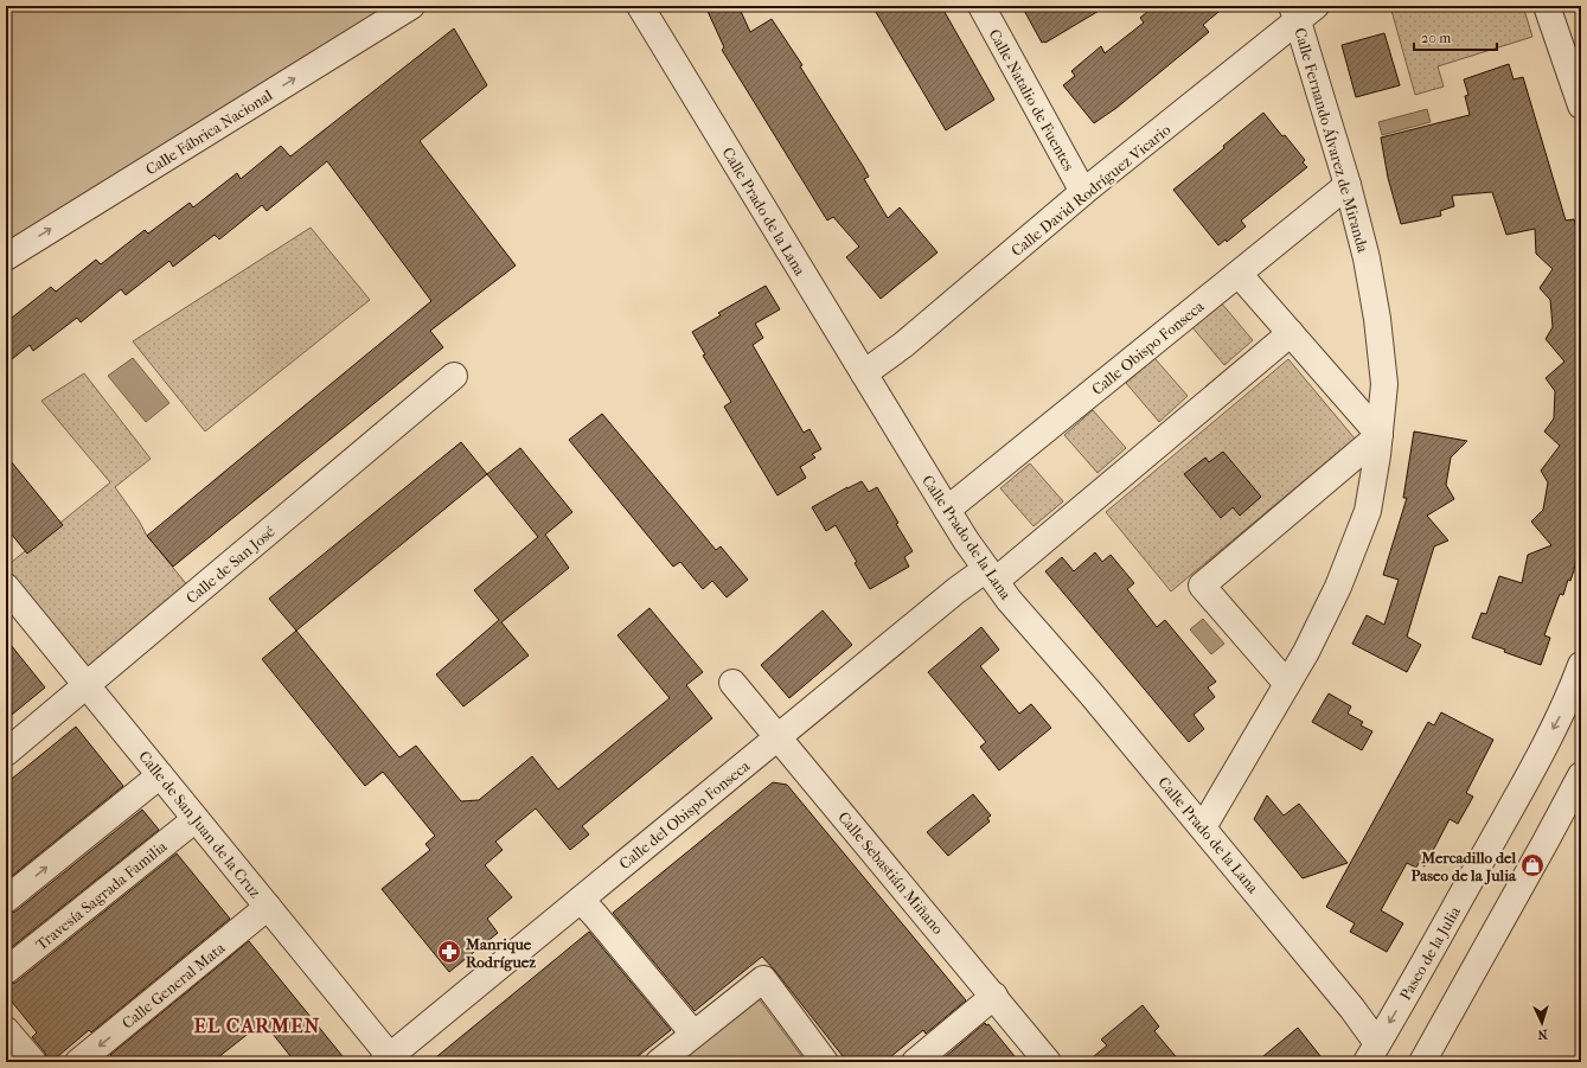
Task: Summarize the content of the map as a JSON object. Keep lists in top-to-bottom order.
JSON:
{
  "streets": {
    "street": [
      "Calle Natalio de Fuentes",
      "Calle Fábrica Nacional",
      "Calle Fernando Álvarez de Miranda",
      "Calle David Rodríguez Vicario",
      "Calle Prado de la Lana",
      "Calle Obispo Fonseca",
      "Calle de San José",
      "Calle del Obispo Fonseca",
      "Calle de San Juan de la Cruz",
      "Calle Sebastián Miñano",
      "Travesía Sagrada Familia",
      "Paseo de la Julia",
      "Calle General Mata"
    ]
  },
  "crossings": [
    ["Calle Natalio de Fuentes", "Calle David Rodríguez Vicario"],
    ["Calle Fernando Álvarez de Miranda", "Calle David Rodríguez Vicario"],
    ["Calle Fernando Álvarez de Miranda", "Calle Prado de la Lana"],
    ["Calle Fernando Álvarez de Miranda", "Calle Obispo Fonseca"],
    ["Calle David Rodríguez Vicario", "Calle Prado de la Lana"],
    ["Calle Prado de la Lana", "Calle Obispo Fonseca"],
    ["Calle Prado de la Lana", "Calle del Obispo Fonseca"],
    ["Calle Prado de la Lana", "Paseo de la Julia"],
    ["Calle de San José", "Calle de San Juan de la Cruz"],
    ["Calle del Obispo Fonseca", "Calle de San Juan de la Cruz"],
    ["Calle del Obispo Fonseca", "Calle Sebastián Miñano"],
    ["Calle de San Juan de la Cruz", "Travesía Sagrada Familia"],
    ["Calle de San Juan de la Cruz", "Calle General Mata"]
  ],
  "one_way": ["Calle Fábrica Nacional"],
  "districts": ["EL CARMEN"],
  "places": {
    "shop": ["Mercadillo del Paseo de la Julia"],
    "pharmacy": ["Manrique Rodríguez"]
  },
  "scale_bar": "20 m",
  "north": "bottom"
}
